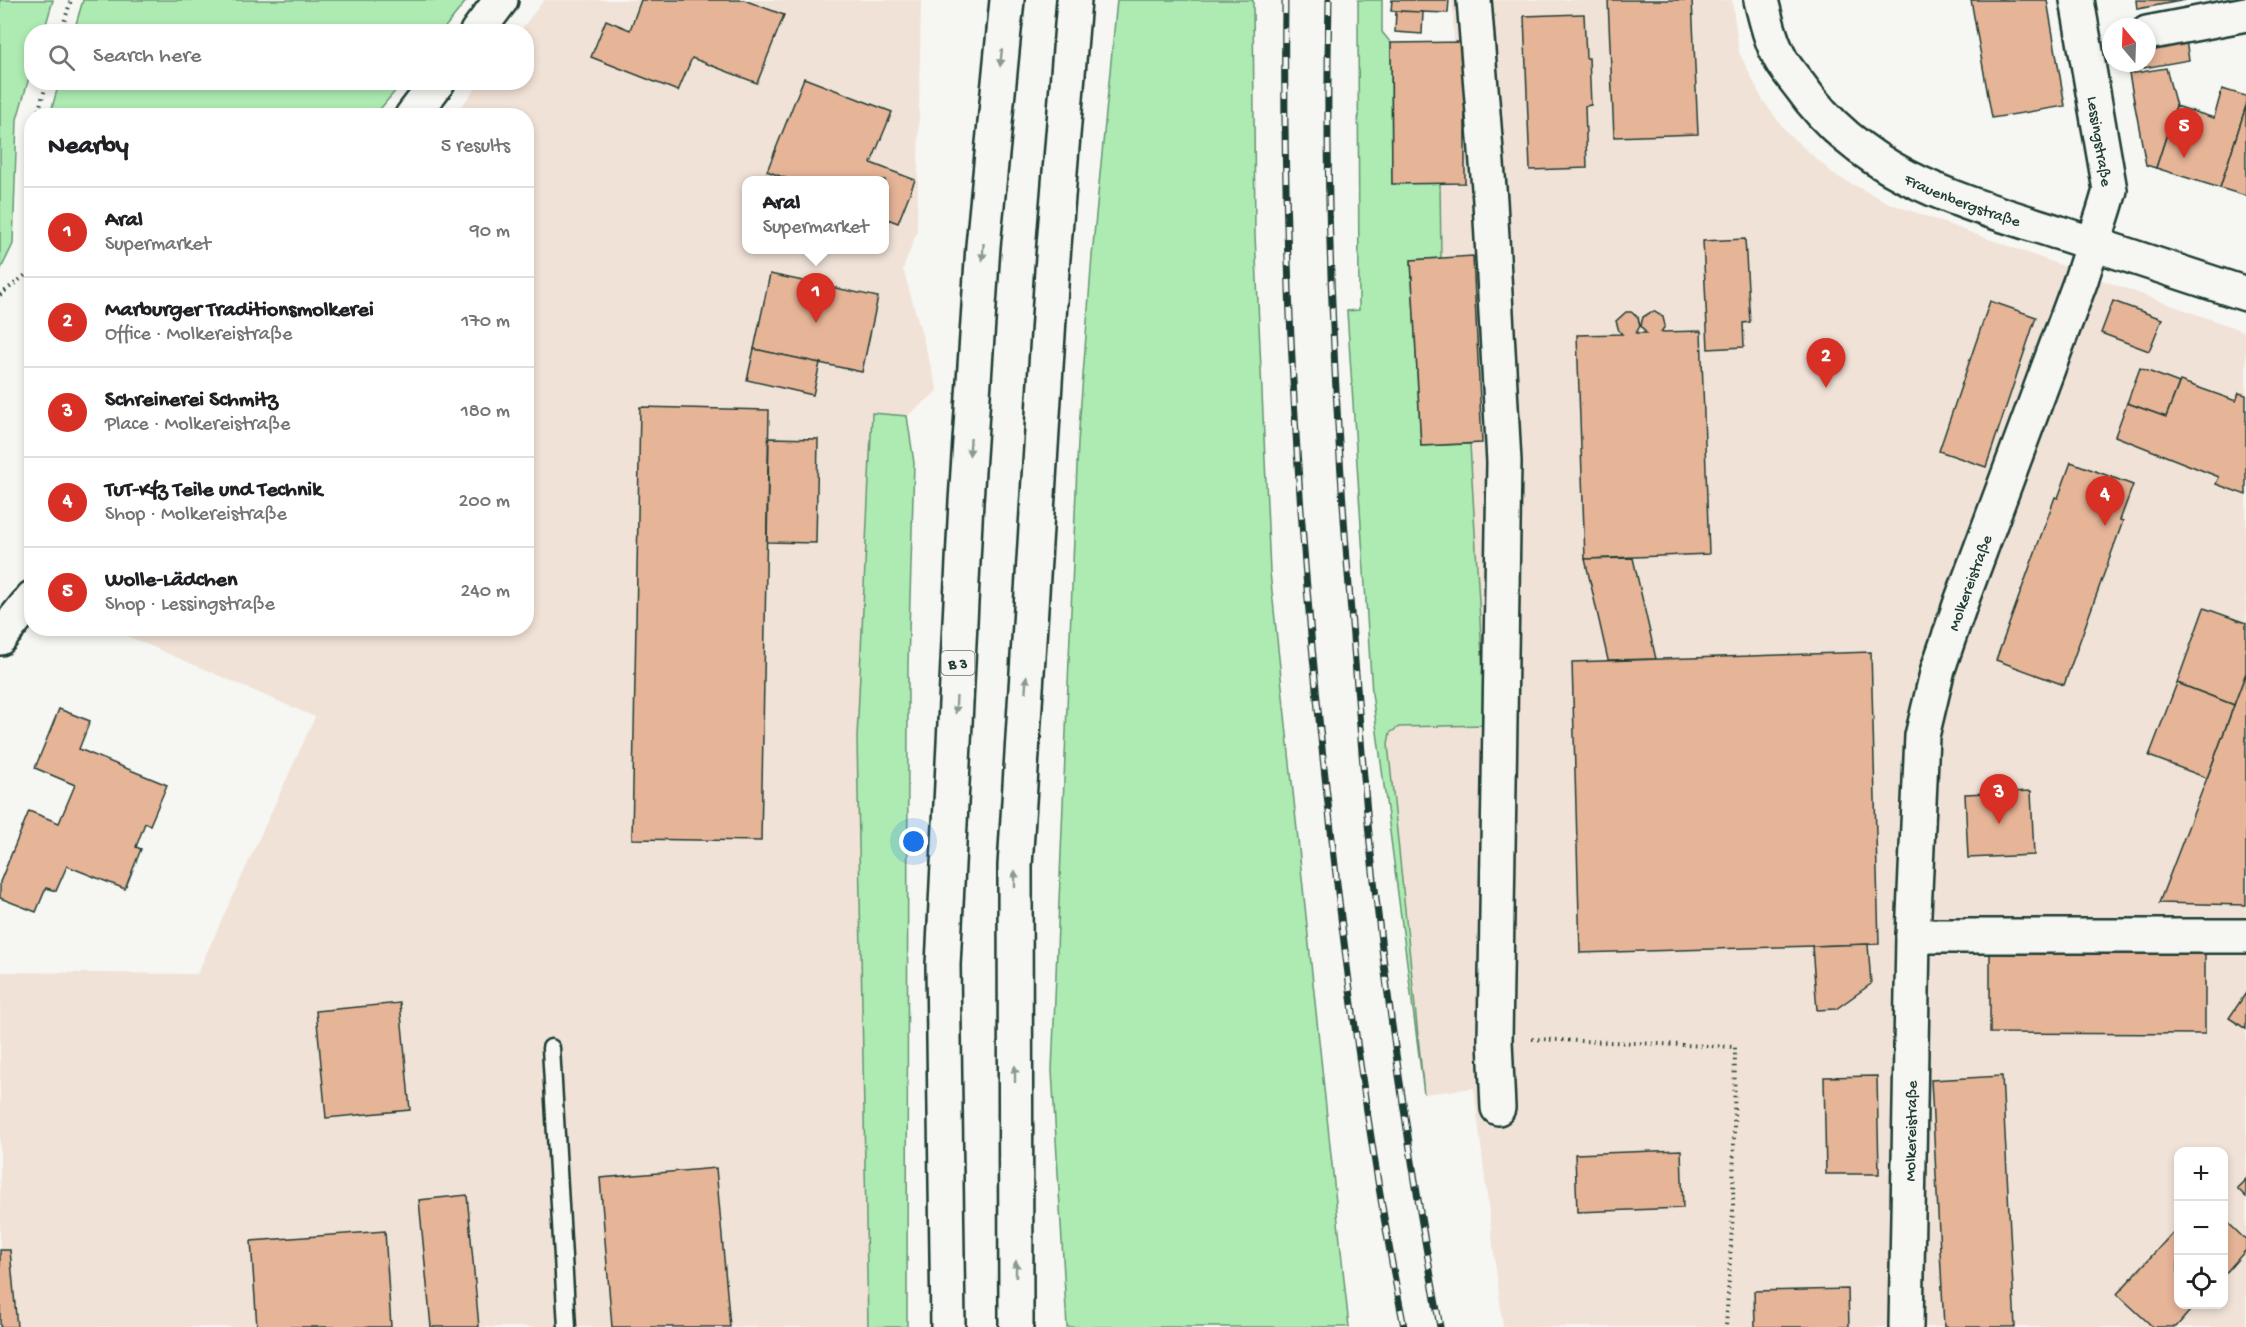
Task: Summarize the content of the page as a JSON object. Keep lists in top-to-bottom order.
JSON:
{
  "streets": {
    "main road": [
      "Lessingstraße",
      "Frauenbergstraße",
      "Molkereistraße",
      "B 3"
    ]
  },
  "crossings": [
    ["Lessingstraße", "Frauenbergstraße"],
    ["Lessingstraße", "Molkereistraße"],
    ["Frauenbergstraße", "Molkereistraße"]
  ],
  "north": "top",
  "page": {
    "search": "Search here",
    "pins": [
      "5",
      "1",
      "2",
      "4",
      "3"
    ],
    "heading": ["Nearby", "5 results"],
    "popup": ["Aral", "Supermarket"],
    "list": [
      {
        "mark": "1",
        "name": "Aral",
        "note": "Supermarket",
        "value": "90 m"
      },
      {
        "mark": "2",
        "name": "Marburger Traditionsmolkerei",
        "note": "Office · Molkereistraße",
        "value": "170 m"
      },
      {
        "mark": "3",
        "name": "Schreinerei Schmitz",
        "note": "Place · Molkereistraße",
        "value": "180 m"
      },
      {
        "mark": "4",
        "name": "TuT-Kfz Teile und Technik",
        "note": "Shop · Molkereistraße",
        "value": "200 m"
      },
      {
        "mark": "5",
        "name": "Wolle-Lädchen",
        "note": "Shop · Lessingstraße",
        "value": "240 m"
      }
    ],
    "map_buttons": ["+", "−"]
  }
}
